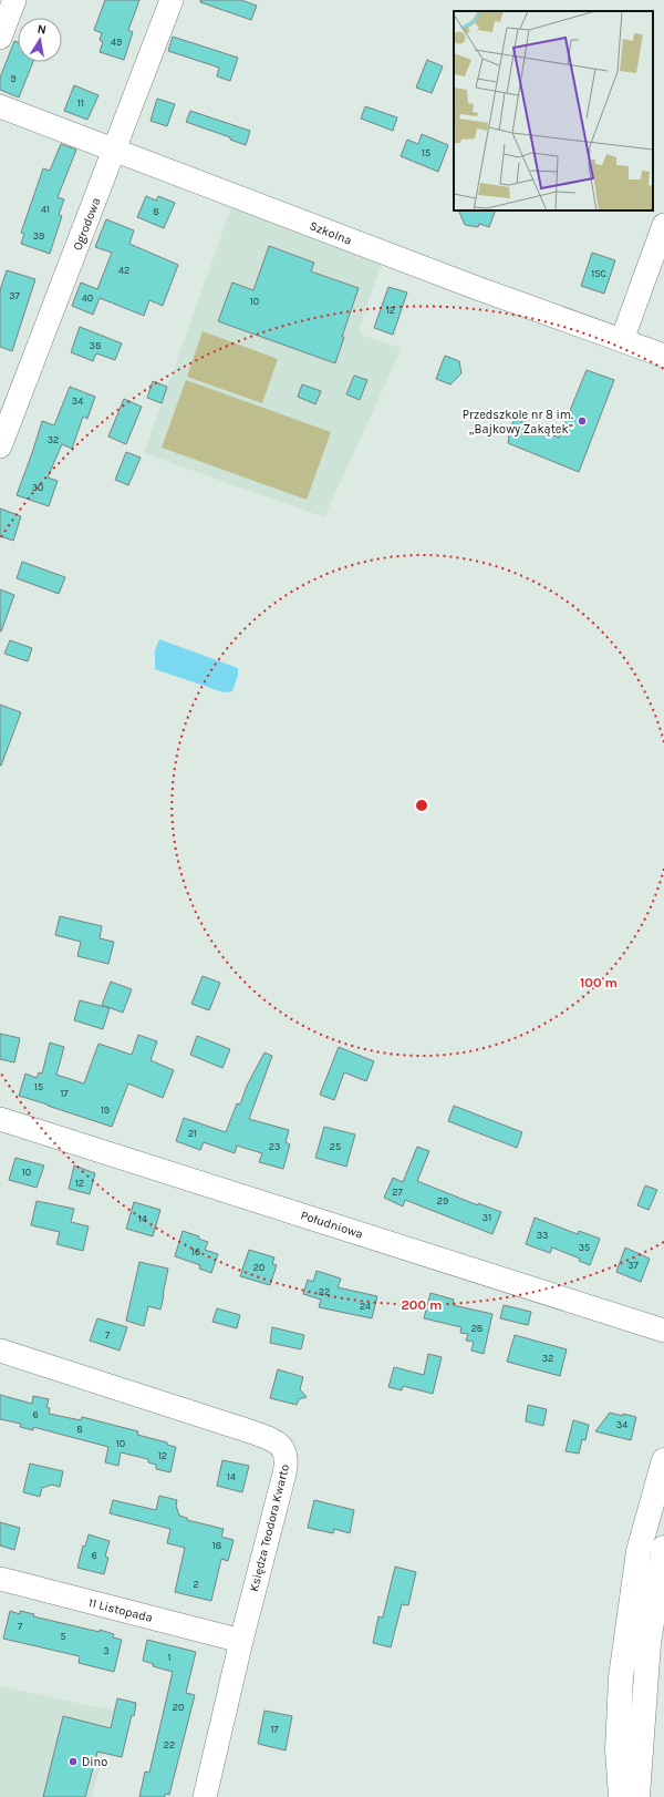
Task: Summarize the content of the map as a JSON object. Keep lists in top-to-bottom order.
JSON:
{
  "streets": {
    "street": [
      "Ogrodowa",
      "Szkolna",
      "Południowa",
      "Księdza Teodora Kwarto",
      "11 Listopada"
    ]
  },
  "crossings": [
    ["Ogrodowa", "Szkolna"],
    ["Księdza Teodora Kwarto", "11 Listopada"]
  ],
  "places": ["Przedszkole nr 8 im. „Bajkowy Zakątek”", "Dino"],
  "house_numbers": [
    "49",
    "9",
    "11",
    "15",
    "41",
    "8",
    "39",
    "42",
    "15C",
    "37",
    "40",
    "10",
    "12",
    "38",
    "34",
    "32",
    "30",
    "15",
    "17",
    "19",
    "21",
    "23",
    "25",
    "10",
    "12",
    "27",
    "29",
    "31",
    "14",
    "33",
    "35",
    "16",
    "37",
    "20",
    "22",
    "24",
    "28",
    "7",
    "32",
    "6",
    "34",
    "8",
    "10",
    "12",
    "14",
    "18",
    "6",
    "2",
    "7",
    "5",
    "3",
    "1",
    "20",
    "17",
    "22"
  ],
  "north": "top",
  "rings": ["100 m", "200 m"]
}
